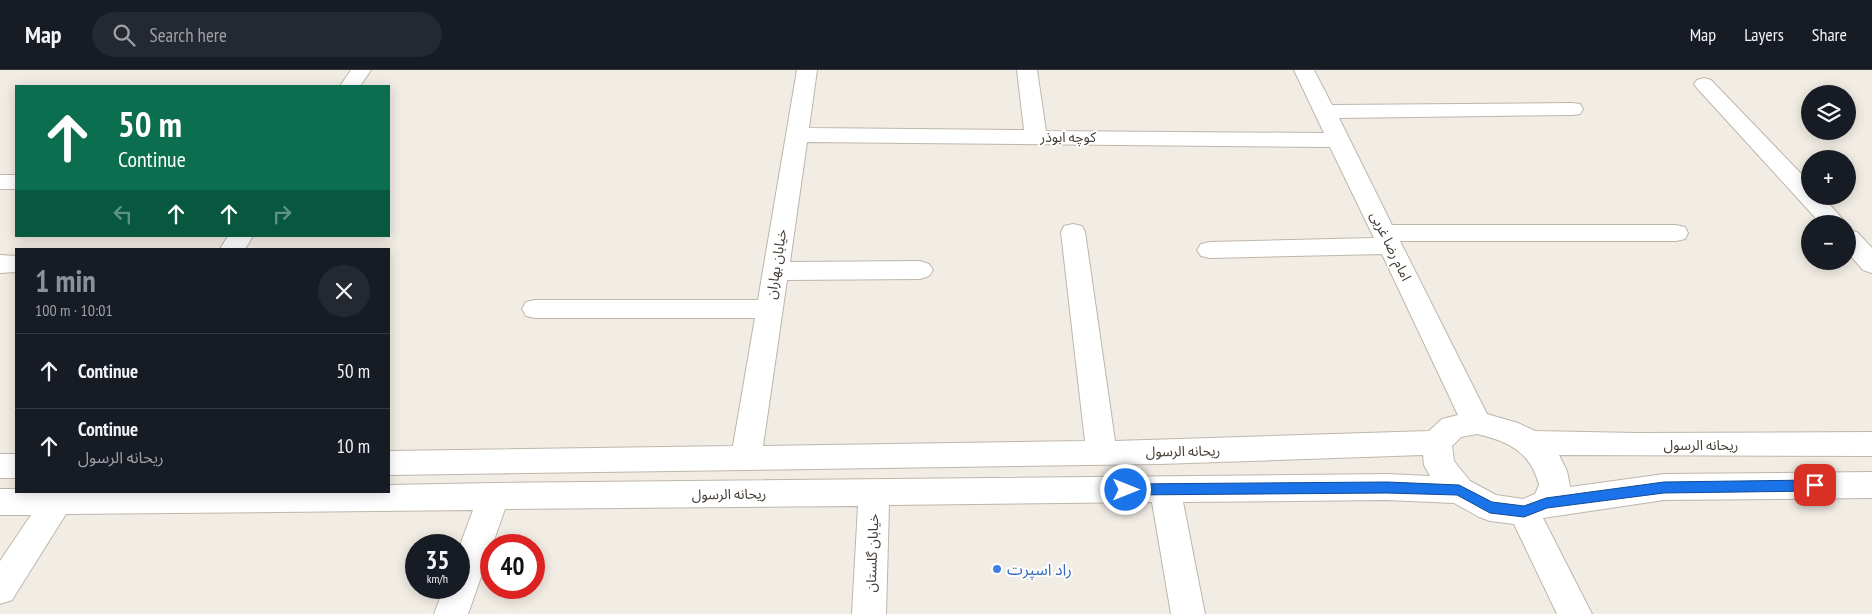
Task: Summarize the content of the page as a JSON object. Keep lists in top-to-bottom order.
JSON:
{
  "streets": {
    "street": [
      "کوچه ابوذر",
      "امام رضا غربی",
      "خیابان بهاران",
      "ریحانه الرسول",
      "خیابان گلستان"
    ]
  },
  "crossings": [
    ["کوچه ابوذر", "امام رضا غربی"],
    ["کوچه ابوذر", "خیابان بهاران"],
    ["امام رضا غربی", "ریحانه الرسول"],
    ["خیابان بهاران", "ریحانه الرسول"],
    ["ریحانه الرسول", "خیابان گلستان"]
  ],
  "places": ["راد اسپرت"],
  "page": {
    "header": "Map",
    "search": "Search here",
    "nav": ["Map", "Layers", "Share"],
    "map_buttons": ["+", "−"],
    "turn": ["50 m", "Continue"],
    "heading": ["1 min", "100 m · 10:01"],
    "list": [
      {
        "name": "Continue",
        "value": "50 m"
      },
      {
        "name": "Continue",
        "note": "ریحانه الرسول",
        "value": "10 m"
      }
    ],
    "speed": "35 km/h",
    "limit": "40"
  }
}
